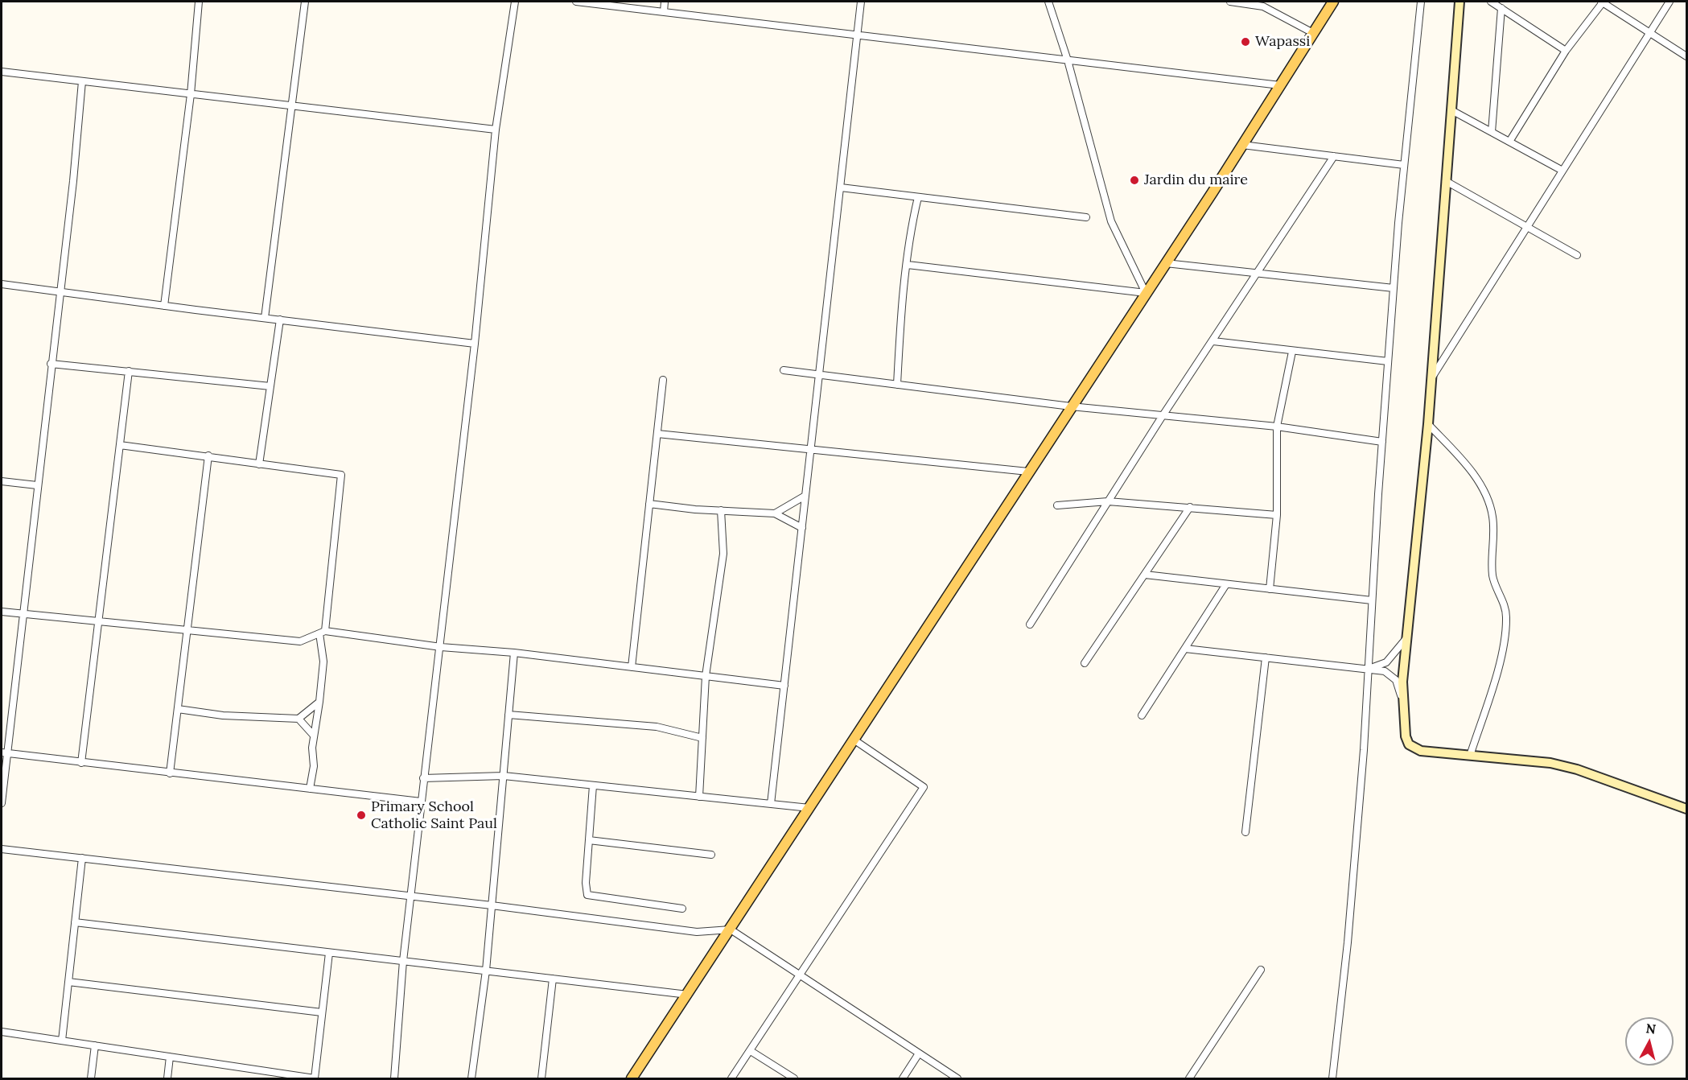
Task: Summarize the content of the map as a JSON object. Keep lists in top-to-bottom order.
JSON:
{
  "places": ["Wapassi", "Jardin du maire", "Primary School Catholic Saint Paul"],
  "north": "top"
}
